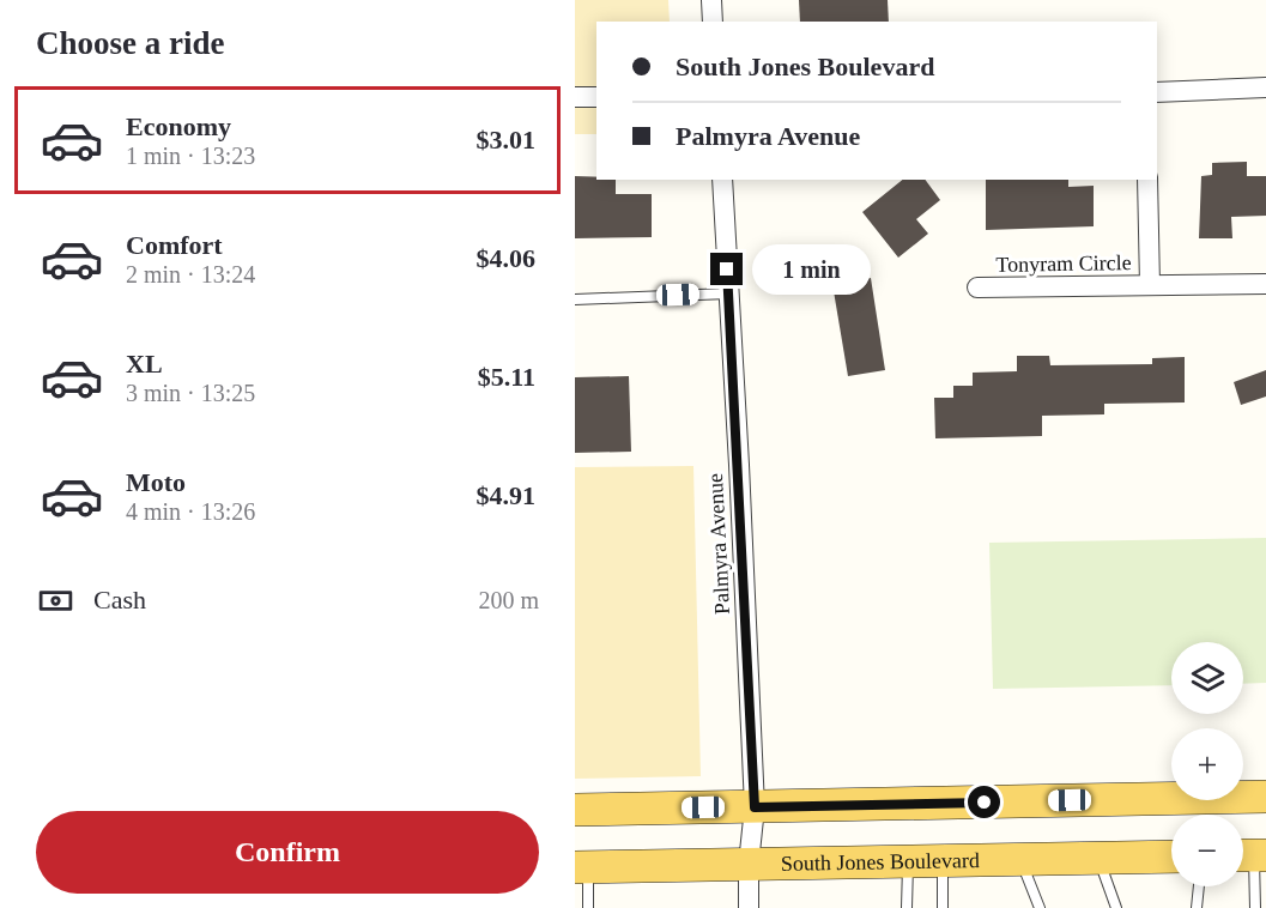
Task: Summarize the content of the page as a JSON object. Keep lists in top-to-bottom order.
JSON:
{
  "streets": {
    "main road": ["South Jones Boulevard"],
    "street": ["Tonyram Circle", "Palmyra Avenue"]
  },
  "crossings": [
    ["Palmyra Avenue", "South Jones Boulevard"]
  ],
  "page": {
    "heading": "Choose a ride",
    "banner": ["South Jones Boulevard", "Palmyra Avenue"],
    "list": [
      {
        "name": "Economy",
        "note": "1 min · 13:23",
        "value": "$3.01"
      },
      {
        "name": "Comfort",
        "note": "2 min · 13:24",
        "value": "$4.06"
      },
      {
        "name": "XL",
        "note": "3 min · 13:25",
        "value": "$5.11"
      },
      {
        "name": "Moto",
        "note": "4 min · 13:26",
        "value": "$4.91"
      }
    ],
    "bubble": "1 min",
    "pay": ["Cash", "200 m"],
    "map_buttons": ["+", "−"],
    "buttons": "Confirm"
  }
}
